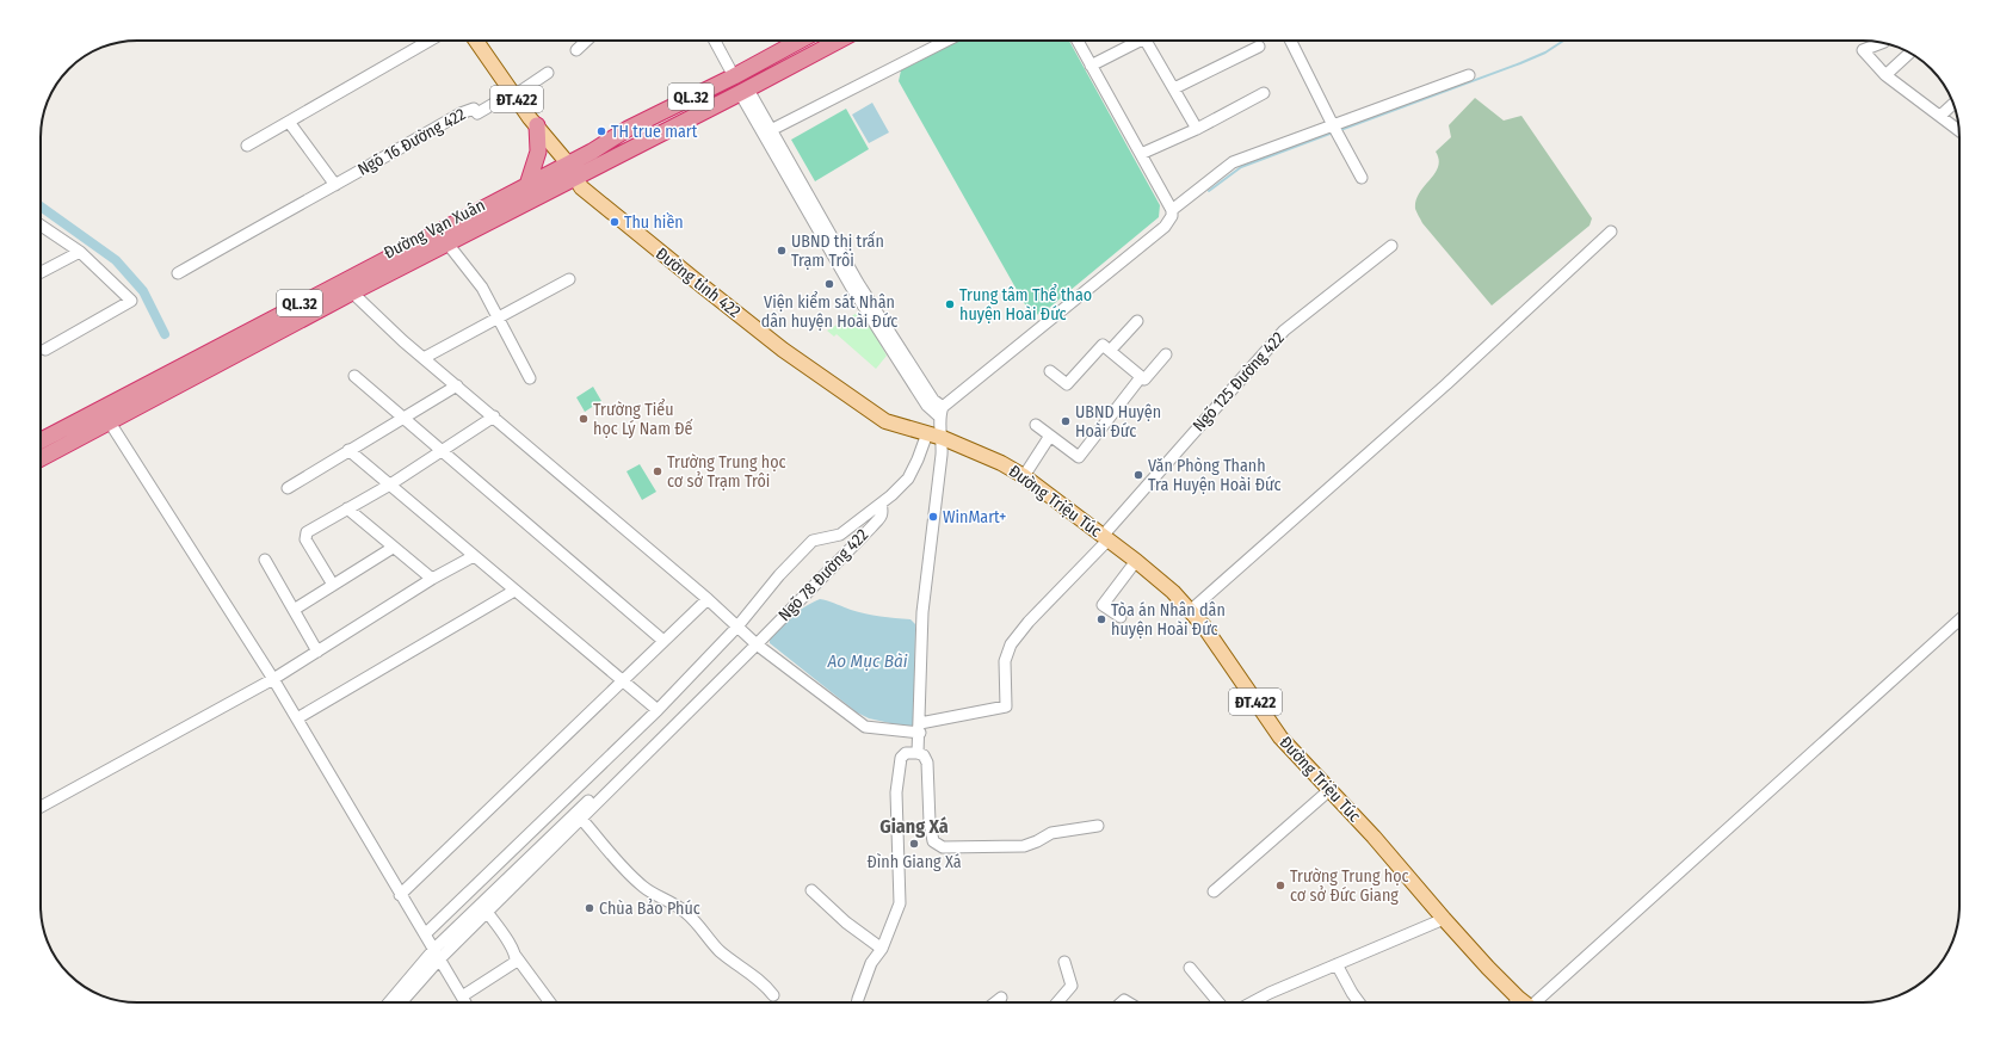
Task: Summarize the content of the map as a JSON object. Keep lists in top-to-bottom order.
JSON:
{
  "streets": {
    "highway": ["QL.32", "Đường Vạn Xuân"],
    "main road": ["ĐT.422", "Đường tỉnh 422", "Đường Triệu Túc"],
    "street": ["Ngõ 16 Đường 422", "Ngõ 125 Đường 422", "Ngõ 78 Đường 422"]
  },
  "crossings": [
    ["ĐT.422", "Ngõ 16 Đường 422"],
    ["ĐT.422", "Đường Vạn Xuân"],
    ["ĐT.422", "Đường tỉnh 422"],
    ["Đường Vạn Xuân", "Đường tỉnh 422"],
    ["Đường tỉnh 422", "Đường Triệu Túc"],
    ["Ngõ 125 Đường 422", "Đường Triệu Túc"]
  ],
  "districts": ["Giang Xá"],
  "water": ["Ao Mục Bài"],
  "places": [
    "TH true mart",
    "Thu hiền",
    "UBND thị trấn Trạm Trôi",
    "Viện kiểm sát Nhân dân huyện Hoài Đức",
    "Trung tâm Thể thao huyện Hoài Đức",
    "Trường Tiểu học Lý Nam Đế",
    "UBND Huyện Hoài Đức",
    "Trường Trung học cơ sở Trạm Trôi",
    "Văn Phòng Thanh Tra Huyện Hoài Đức",
    "WinMart+",
    "Tòa án Nhân dân huyện Hoài Đức",
    "Đình Giang Xá",
    "Trường Trung học cơ sở Đức Giang",
    "Chùa Bảo Phúc"
  ]
}
